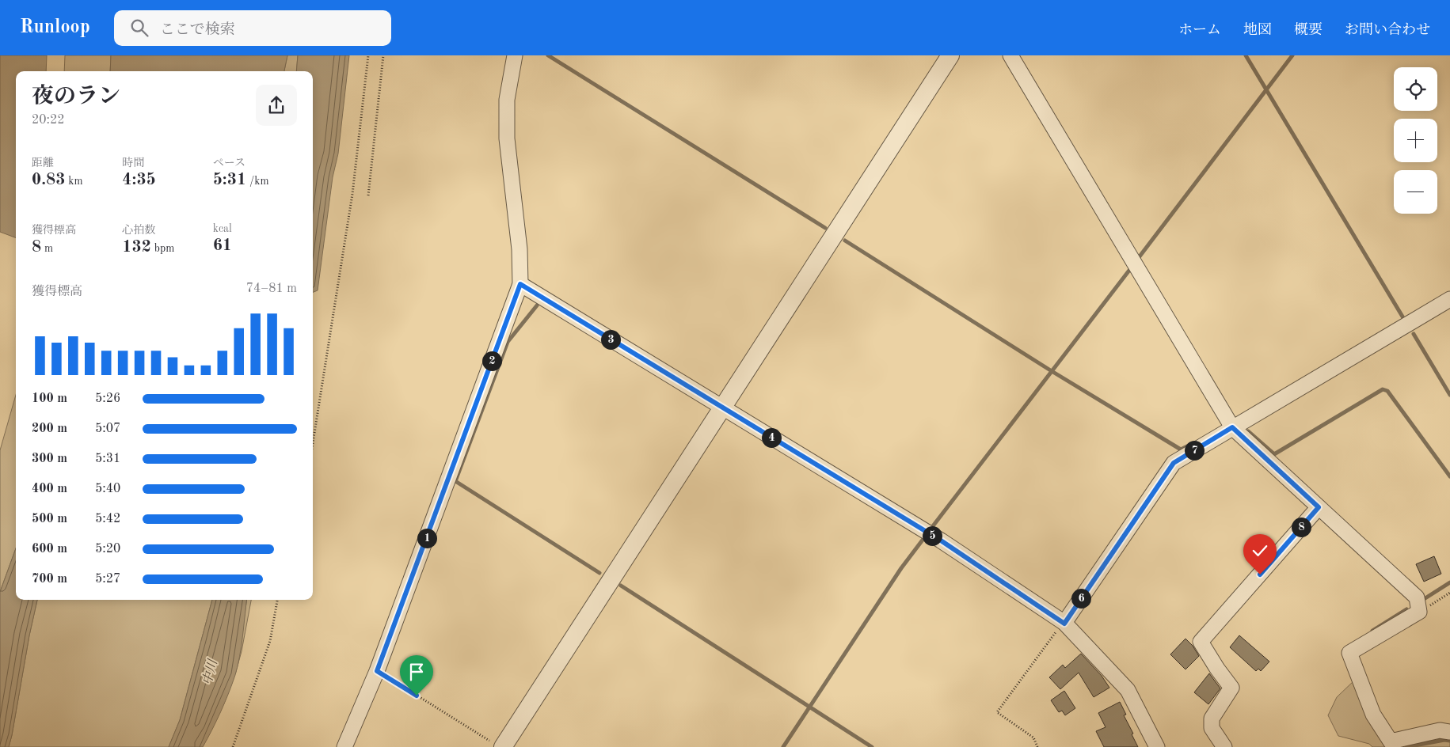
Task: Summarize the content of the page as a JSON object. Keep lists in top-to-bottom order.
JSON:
{
  "water": ["中川"],
  "page": {
    "header": "Runloop",
    "search": "ここで検索",
    "nav": [
      "ホーム",
      "地図",
      "概要",
      "お問い合わせ"
    ],
    "map_buttons": ["+", "−"],
    "heading": ["夜のラン", "20:22"],
    "stats": [
      ["距離", "0.83 km"],
      ["時間", "4:35"],
      ["ペース", "5:31 /km"],
      ["獲得標高", "8 m"],
      ["心拍数", "132 bpm"],
      ["kcal", "61"]
    ],
    "chart": ["獲得標高", "74–81 m"],
    "pins": [
      "3",
      "2",
      "4",
      "7",
      "8",
      "5",
      "1",
      "6"
    ],
    "list": [
      {
        "name": "100 m",
        "note": "5:26"
      },
      {
        "name": "200 m",
        "note": "5:07"
      },
      {
        "name": "300 m",
        "note": "5:31"
      },
      {
        "name": "400 m",
        "note": "5:40"
      },
      {
        "name": "500 m",
        "note": "5:42"
      },
      {
        "name": "600 m",
        "note": "5:20"
      },
      {
        "name": "700 m",
        "note": "5:27"
      }
    ]
  }
}
